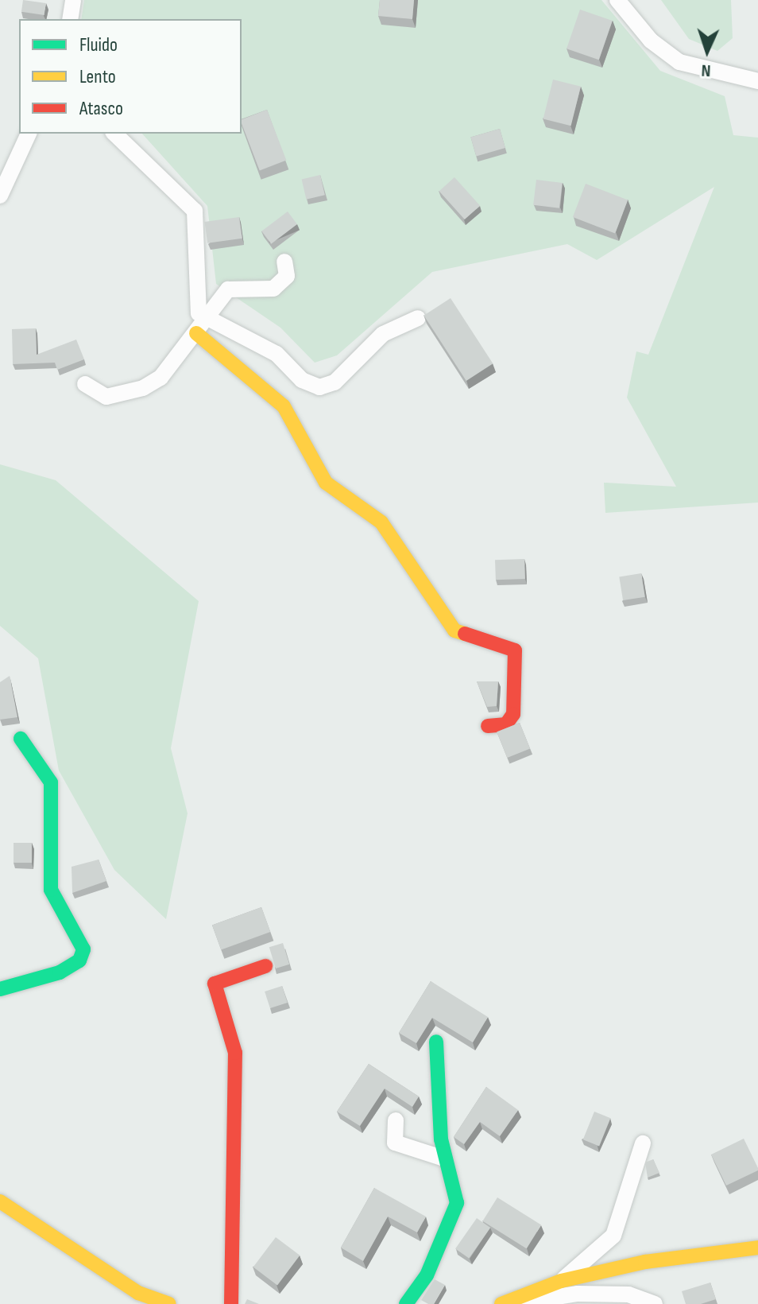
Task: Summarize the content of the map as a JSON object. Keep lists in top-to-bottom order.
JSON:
{
  "legend": ["Fluido", "Lento", "Atasco"],
  "north": "bottom"
}
